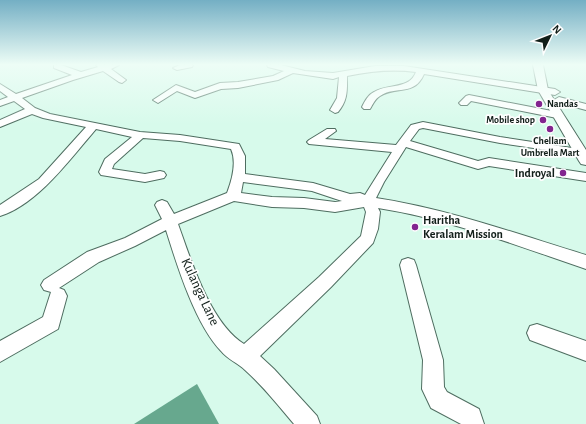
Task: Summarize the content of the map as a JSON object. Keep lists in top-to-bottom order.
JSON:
{
  "streets": {
    "street": ["Kulanga Lane"]
  },
  "places": [
    "Nandas",
    "Mobile shop",
    "Chellam Umbrella Mart",
    "Indroyal",
    "Haritha Keralam Mission"
  ],
  "north": "top right"
}
